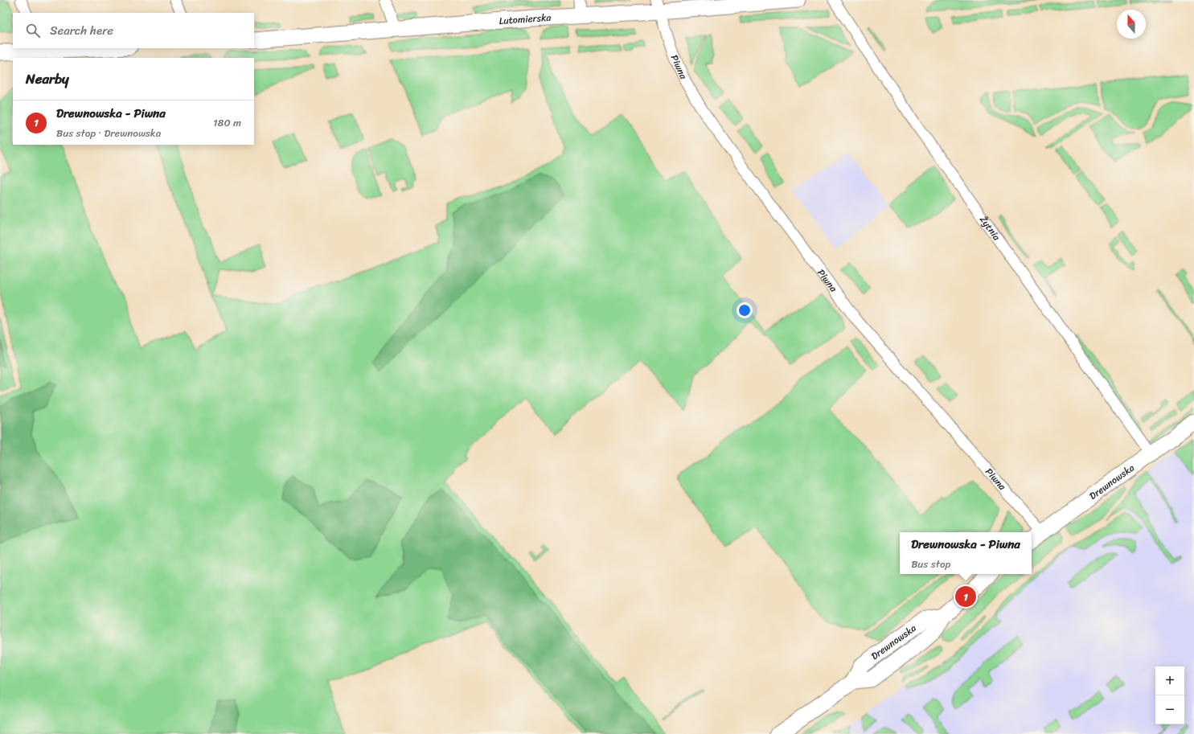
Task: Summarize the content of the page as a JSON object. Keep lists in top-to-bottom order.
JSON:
{
  "streets": {
    "main road": ["Lutomierska", "Drewnowska"],
    "street": ["Piwna", "Żytnia"]
  },
  "crossings": [
    ["Lutomierska", "Piwna"],
    ["Piwna", "Drewnowska"],
    ["Żytnia", "Drewnowska"]
  ],
  "north": "top",
  "page": {
    "search": "Search here",
    "heading": "Nearby",
    "list": [
      {
        "mark": "1",
        "name": "Drewnowska - Piwna",
        "note": "Bus stop · Drewnowska",
        "value": "180 m"
      }
    ],
    "popup": ["Drewnowska - Piwna", "Bus stop"],
    "pins": "1",
    "map_buttons": ["+", "−"]
  }
}
